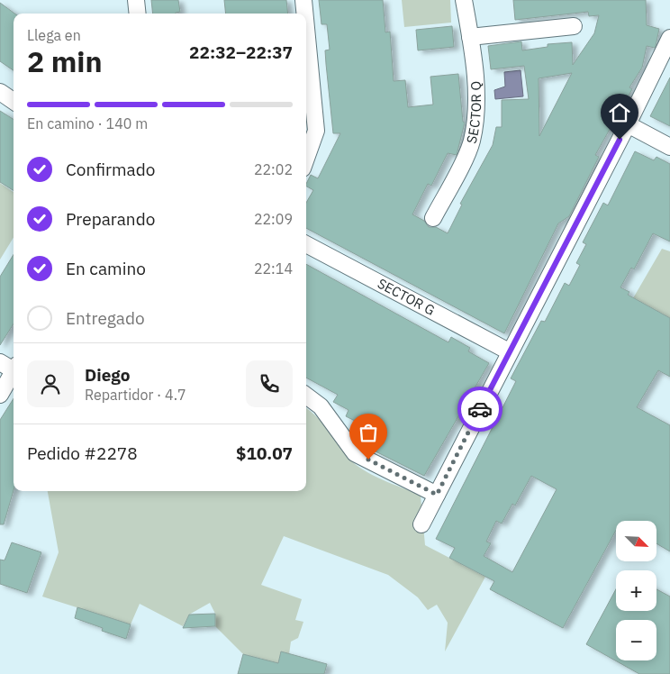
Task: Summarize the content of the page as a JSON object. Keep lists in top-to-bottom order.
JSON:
{
  "streets": {
    "street": ["SECTOR Q", "SECTOR G"]
  },
  "north": "bottom right",
  "page": {
    "heading": ["2 min", "Llega en", "22:32–22:37"],
    "panel": [
      "Diego",
      "Repartidor · 4.7",
      "Pedido #2278",
      "$10.07"
    ],
    "bar": "En camino · 140 m",
    "list": [
      ["Confirmado", "22:02"],
      ["Preparando", "22:09"],
      ["En camino", "22:14"],
      "Entregado"
    ],
    "map_buttons": ["+", "−"]
  }
}
